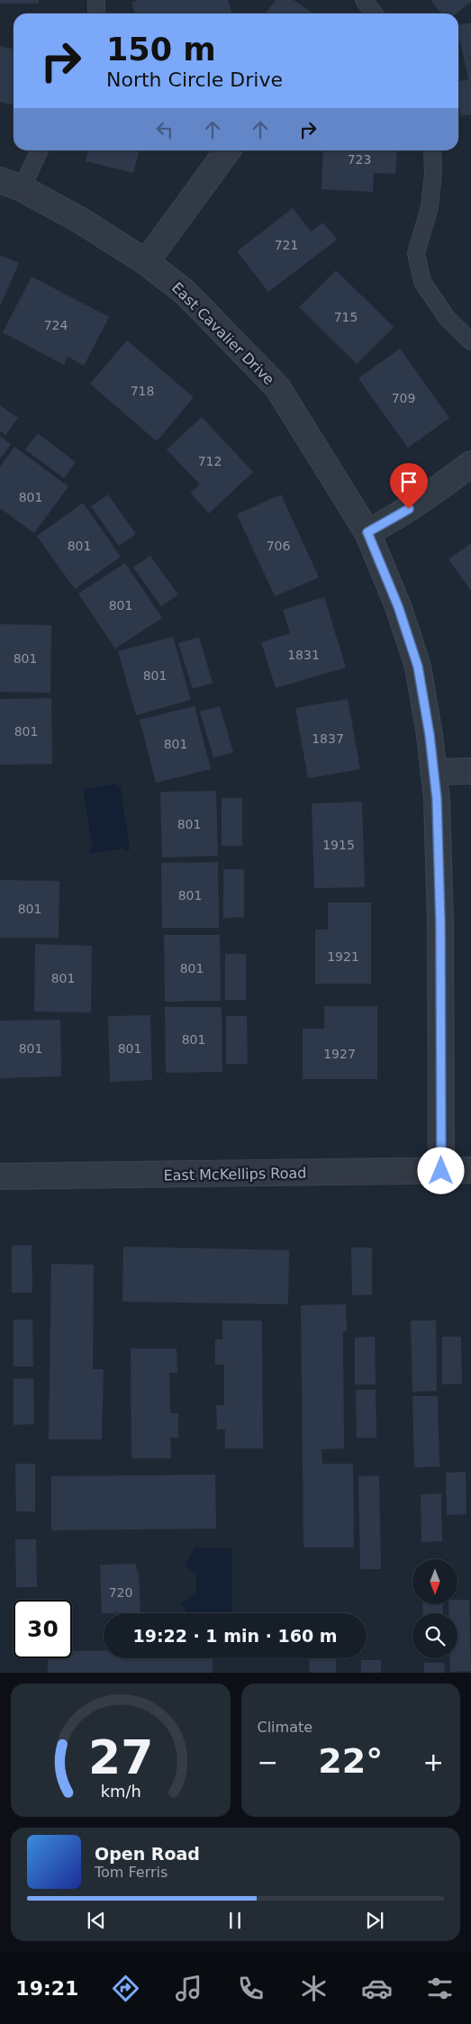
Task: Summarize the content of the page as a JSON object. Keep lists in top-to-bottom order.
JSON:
{
  "streets": {
    "street": ["East Cavalier Drive", "East McKellips Road"]
  },
  "crossings": [
    ["East Cavalier Drive", "East McKellips Road"]
  ],
  "house_numbers": [
    "723",
    "721",
    "715",
    "724",
    "718",
    "709",
    "712",
    "801",
    "801",
    "706",
    "801",
    "1831",
    "801",
    "801",
    "801",
    "1837",
    "801",
    "801",
    "1915",
    "801",
    "801",
    "1921",
    "801",
    "801",
    "801",
    "801",
    "801",
    "1927",
    "720"
  ],
  "north": "bottom",
  "page": {
    "turn": ["150 m", "North Circle Drive"],
    "limit": "30",
    "trip": "19:22 · 1 min · 160 m",
    "tile": "Climate",
    "heat": ["−", "22°", "+"],
    "song": ["Open Road", "Tom Ferris"],
    "tabs": "19:21",
    "gauge": ["27", "km/h"]
  }
}
